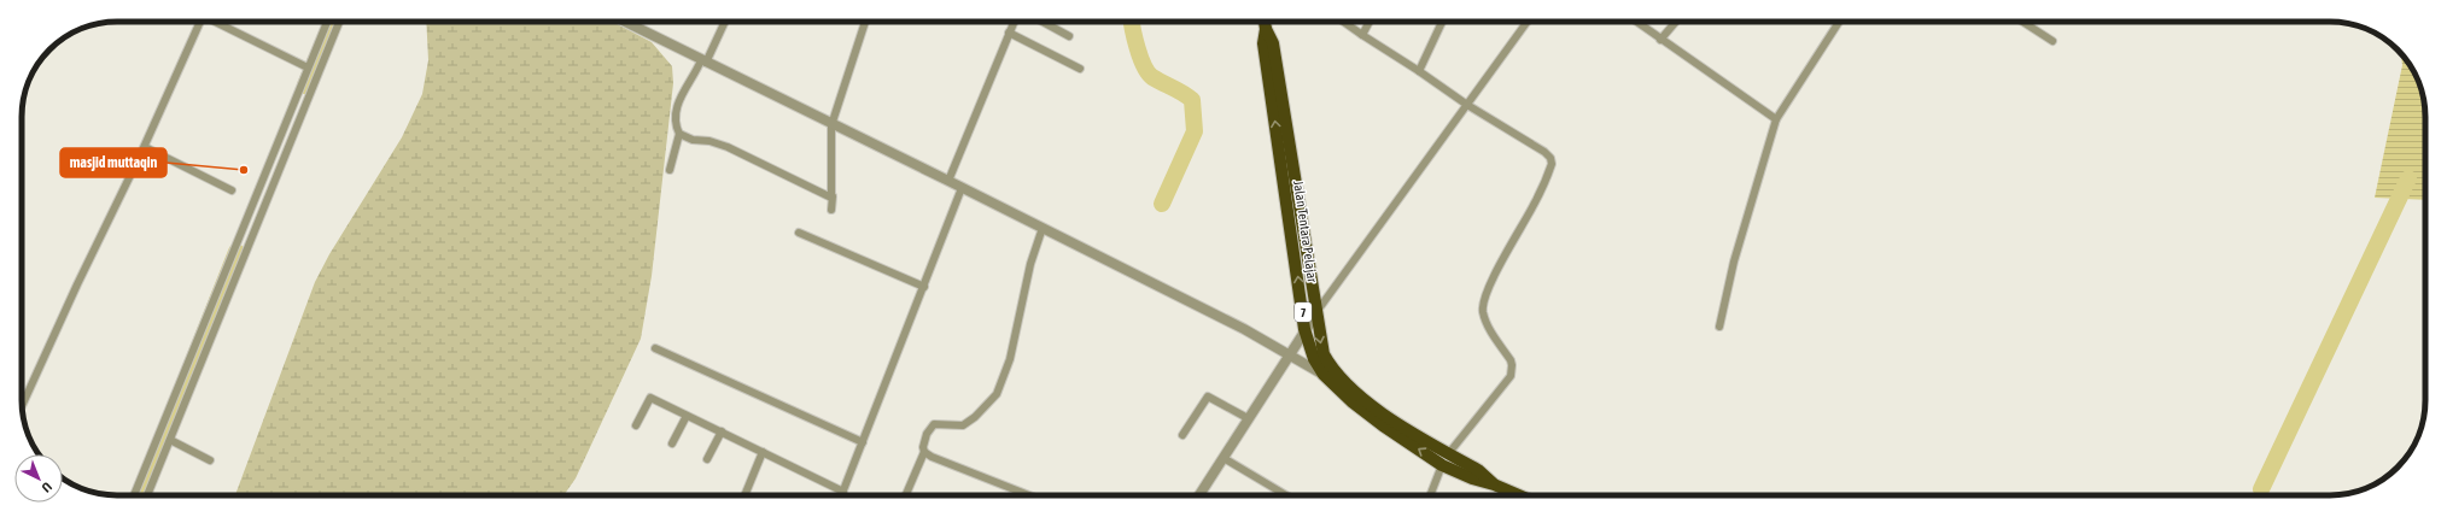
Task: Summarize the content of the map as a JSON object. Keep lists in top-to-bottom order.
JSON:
{
  "streets": {
    "highway": ["Jalan Tentara Pelajar", "7"]
  },
  "places": ["masjid muttaqin"],
  "north": "bottom right"
}
